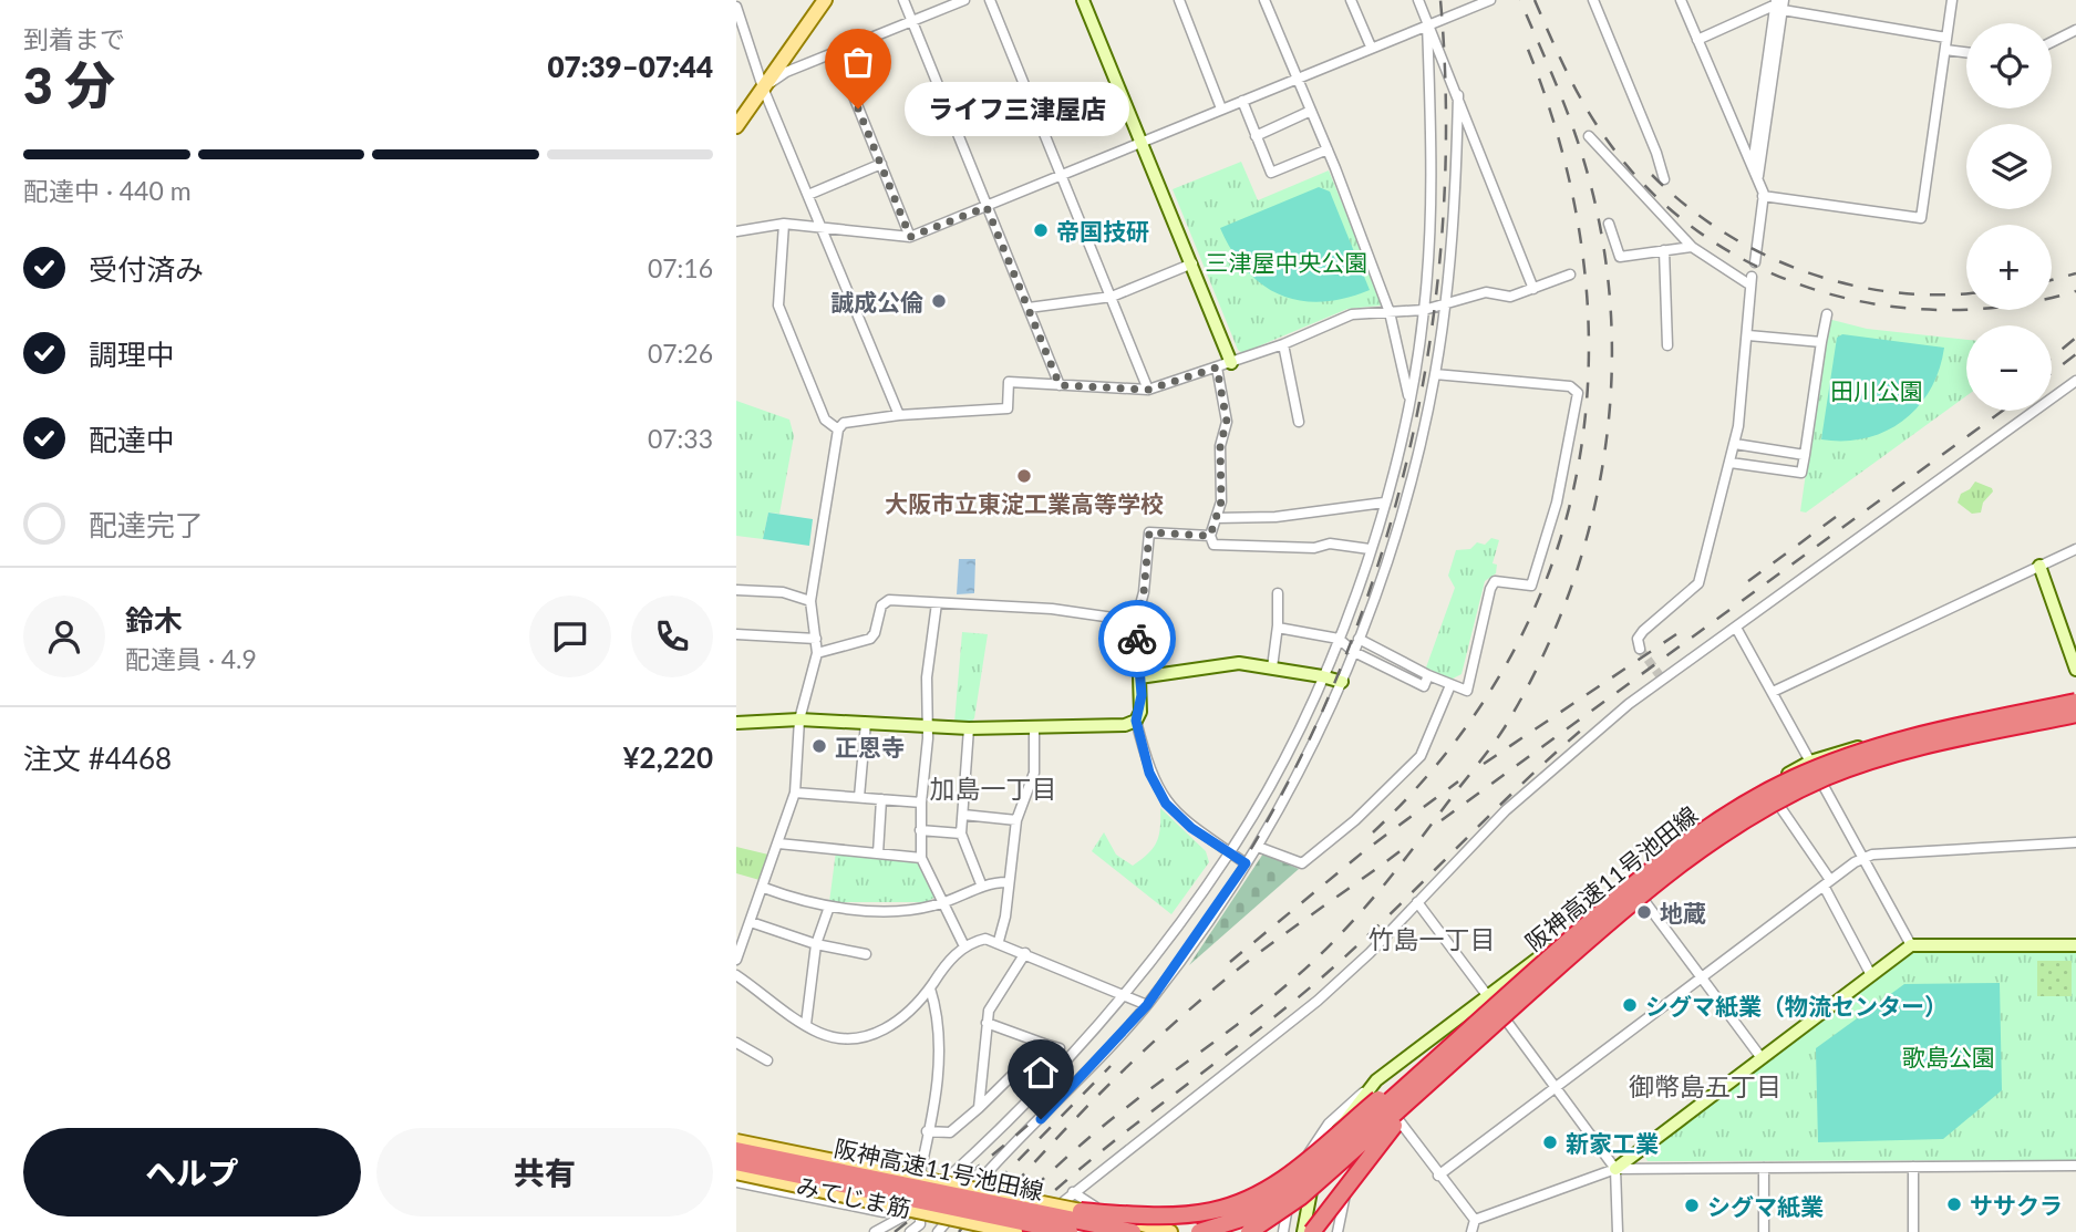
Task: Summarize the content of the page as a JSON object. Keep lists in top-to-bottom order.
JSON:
{
  "streets": {
    "highway": ["阪神高速11号池田線"],
    "main road": ["みてじま筋"]
  },
  "districts": ["加島一丁目", "竹島一丁目", "御幣島五丁目"],
  "parks": ["三津屋中央公園", "田川公園", "歌島公園"],
  "places": [
    "ライフ三津屋店",
    "帝国技研",
    "誠成公倫",
    "大阪市立東淀工業高等学校",
    "正恩寺",
    "地蔵",
    "シグマ紙業（物流センター）",
    "新家工業",
    "ササクラ",
    "シグマ紙業"
  ],
  "page": {
    "heading": ["3 分", "到着まで", "07:39–07:44"],
    "panel": [
      "鈴木",
      "配達員 · 4.9",
      "注文 #4468",
      "¥2,220"
    ],
    "map_buttons": ["+", "−"],
    "bubble": "ライフ三津屋店",
    "bar": "配達中 · 440 m",
    "list": [
      ["受付済み", "07:16"],
      ["調理中", "07:26"],
      ["配達中", "07:33"],
      "配達完了"
    ],
    "buttons": ["ヘルプ", "共有"]
  }
}
